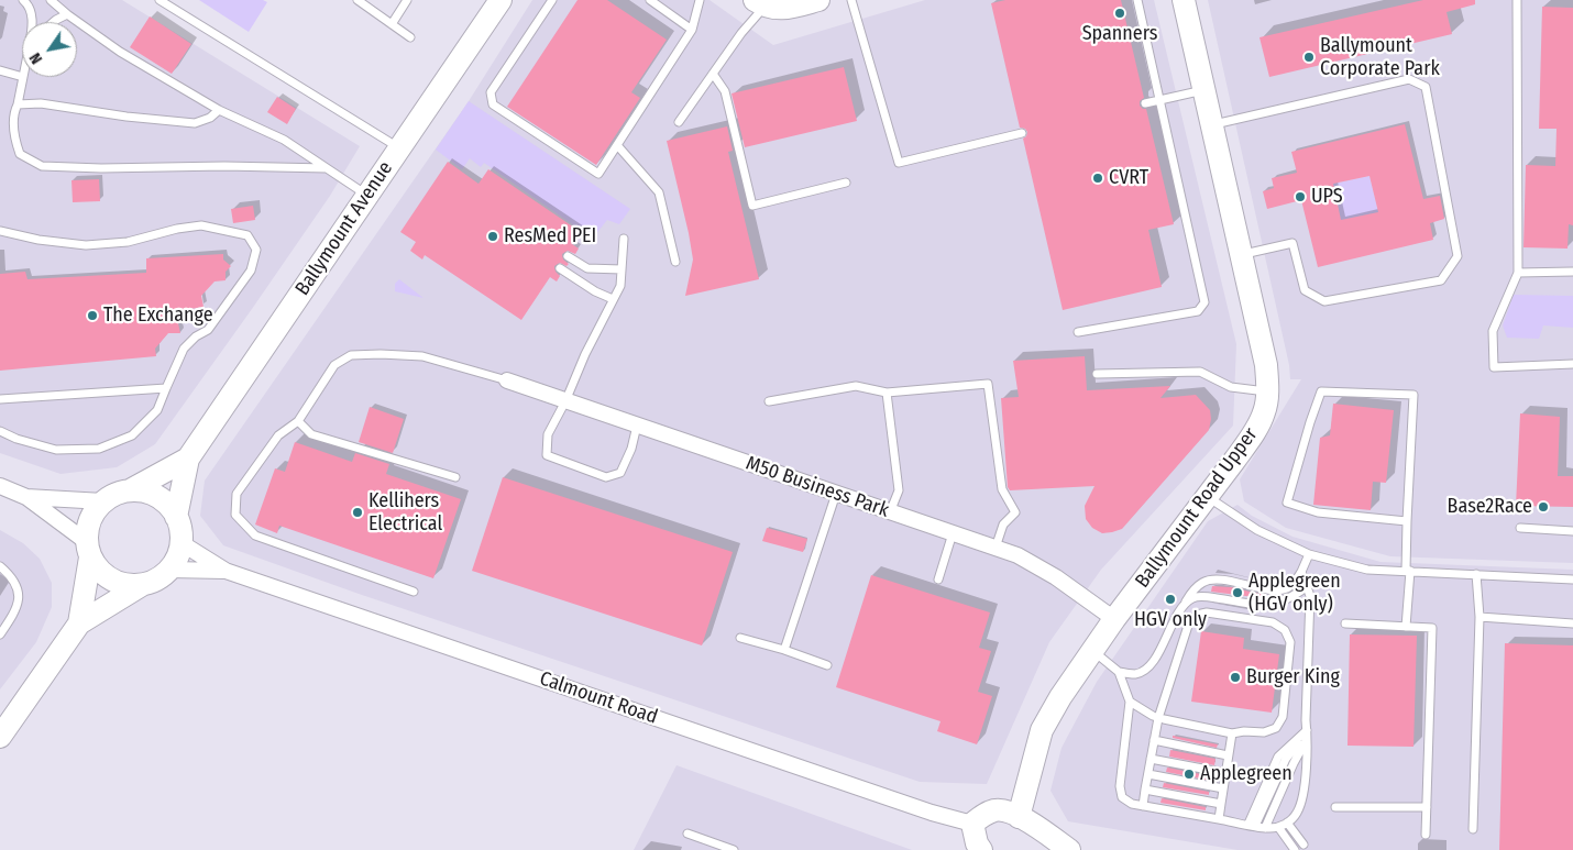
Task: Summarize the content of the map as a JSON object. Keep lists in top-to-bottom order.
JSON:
{
  "streets": {
    "street": [
      "Ballymount Avenue",
      "M50 Business Park",
      "Ballymount Road Upper",
      "Calmount Road"
    ]
  },
  "crossings": [
    ["Ballymount Avenue", "Calmount Road"],
    ["M50 Business Park", "Ballymount Road Upper"]
  ],
  "places": [
    "Spanners",
    "Ballymount Corporate Park",
    "CVRT",
    "UPS",
    "ResMed PEI",
    "The Exchange",
    "Base2Race",
    "Kellihers Electrical",
    "Applegreen (HGV only)",
    "HGV only",
    "Burger King",
    "Applegreen"
  ],
  "north": "bottom left"
}
